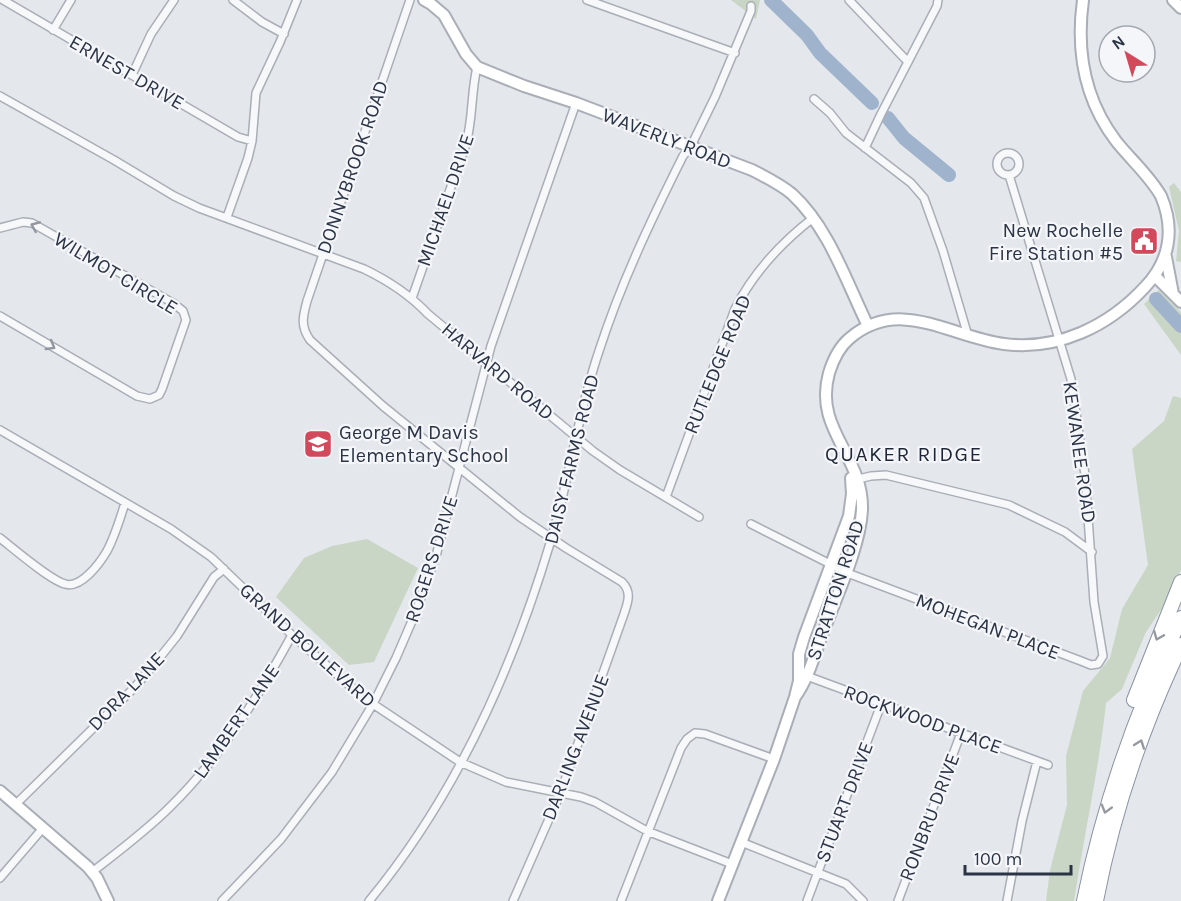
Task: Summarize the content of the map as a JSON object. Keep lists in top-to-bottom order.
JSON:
{
  "streets": {
    "street": [
      "ERNEST DRIVE",
      "WAVERLY ROAD",
      "DONNYBROOK ROAD",
      "MICHAEL DRIVE",
      "WILMOT CIRCLE",
      "RUTLEDGE ROAD",
      "HARVARD ROAD",
      "KEWANEE ROAD",
      "DAISY FARMS ROAD",
      "ROGERS DRIVE",
      "STRATTON ROAD",
      "MOHEGAN PLACE",
      "GRAND BOULEVARD",
      "DORA LANE",
      "ROCKWOOD PLACE",
      "LAMBERT LANE",
      "DARLING AVENUE",
      "STUART DRIVE",
      "RONBRU DRIVE"
    ]
  },
  "crossings": [
    ["WAVERLY ROAD", "MICHAEL DRIVE"],
    ["WAVERLY ROAD", "RUTLEDGE ROAD"],
    ["WAVERLY ROAD", "DAISY FARMS ROAD"],
    ["WAVERLY ROAD", "ROGERS DRIVE"],
    ["WAVERLY ROAD", "STRATTON ROAD"],
    ["DONNYBROOK ROAD", "HARVARD ROAD"],
    ["DONNYBROOK ROAD", "ROGERS DRIVE"],
    ["MICHAEL DRIVE", "HARVARD ROAD"],
    ["RUTLEDGE ROAD", "HARVARD ROAD"],
    ["HARVARD ROAD", "DAISY FARMS ROAD"],
    ["HARVARD ROAD", "ROGERS DRIVE"],
    ["KEWANEE ROAD", "STRATTON ROAD"],
    ["KEWANEE ROAD", "MOHEGAN PLACE"],
    ["DAISY FARMS ROAD", "GRAND BOULEVARD"],
    ["DAISY FARMS ROAD", "DARLING AVENUE"],
    ["ROGERS DRIVE", "GRAND BOULEVARD"],
    ["STRATTON ROAD", "MOHEGAN PLACE"],
    ["STRATTON ROAD", "GRAND BOULEVARD"],
    ["STRATTON ROAD", "ROCKWOOD PLACE"],
    ["GRAND BOULEVARD", "DORA LANE"],
    ["GRAND BOULEVARD", "LAMBERT LANE"],
    ["GRAND BOULEVARD", "DARLING AVENUE"],
    ["ROCKWOOD PLACE", "STUART DRIVE"],
    ["ROCKWOOD PLACE", "RONBRU DRIVE"]
  ],
  "districts": ["QUAKER RIDGE"],
  "places": {
    "public building": ["New Rochelle Fire Station #5"],
    "school or university": ["George M Davis Elementary School"]
  },
  "scale_bar": "100 m",
  "north": "top left"
}
